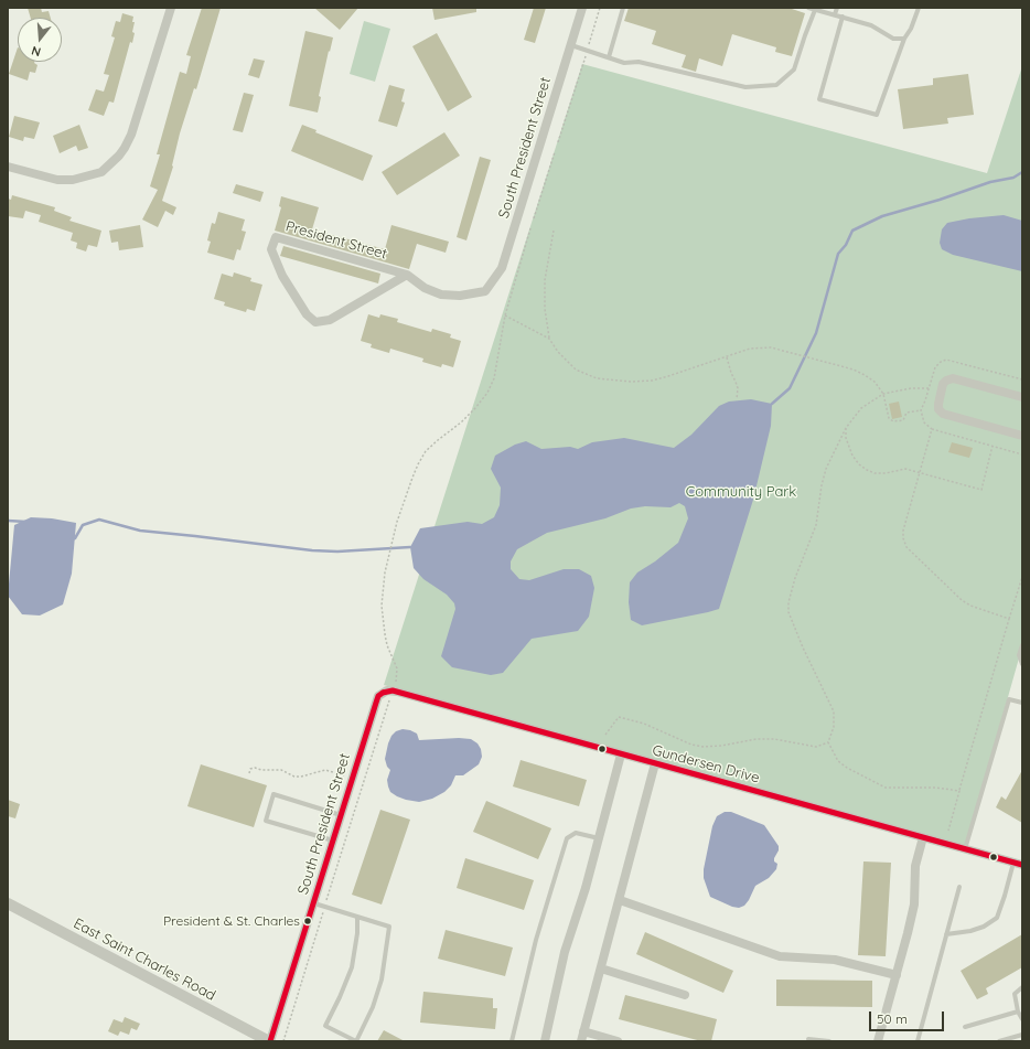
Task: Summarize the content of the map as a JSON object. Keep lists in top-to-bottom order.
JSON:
{
  "streets": {
    "street": [
      "South President Street",
      "President Street",
      "Gundersen Drive",
      "East Saint Charles Road"
    ]
  },
  "crossings": [
    ["South President Street", "President Street"],
    ["South President Street", "Gundersen Drive"],
    ["South President Street", "East Saint Charles Road"]
  ],
  "parks": ["Community Park"],
  "places": ["President & St. Charles"],
  "scale_bar": "50 m",
  "north": "bottom"
}
